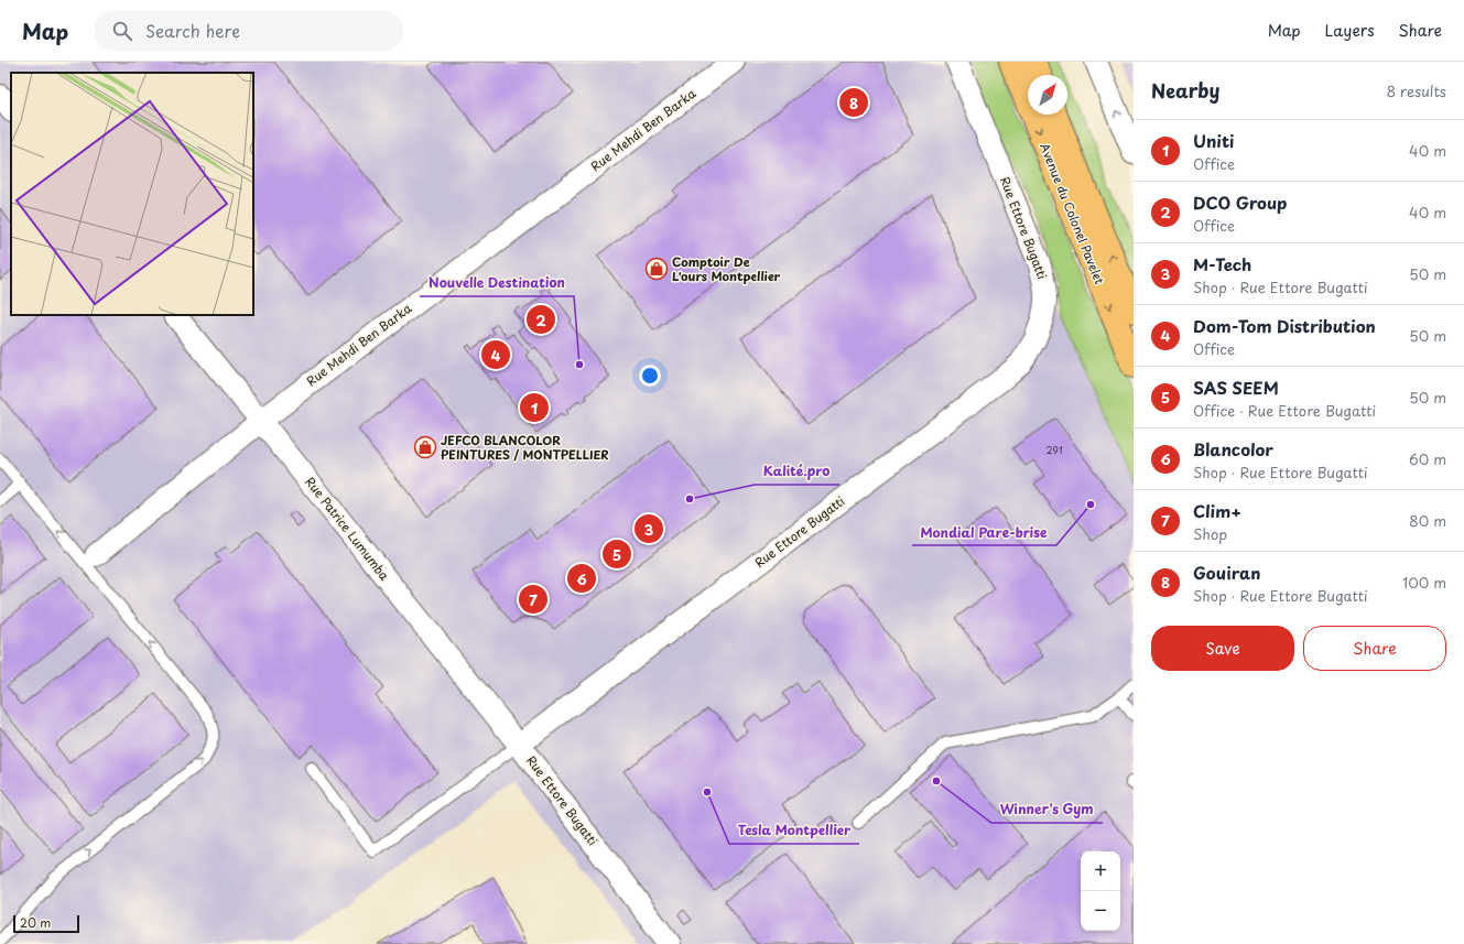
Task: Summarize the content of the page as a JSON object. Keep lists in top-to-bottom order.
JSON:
{
  "streets": {
    "main road": ["Avenue du Colonel Pavelet"],
    "street": ["Rue Mehdi Ben Barka", "Rue Ettore Bugatti", "Rue Patrice Lumumba"]
  },
  "crossings": [
    ["Rue Mehdi Ben Barka", "Rue Patrice Lumumba"],
    ["Rue Ettore Bugatti", "Rue Patrice Lumumba"]
  ],
  "places": {
    "shop": ["Comptoir De L'ours Montpellier", "JEFCO BLANCOLOR PEINTURES / MONTPELLIER"],
    "other": [
      "Nouvelle Destination",
      "Kalité.pro",
      "Mondial Pare-brise",
      "Winner's Gym",
      "Tesla Montpellier"
    ]
  },
  "house_numbers": ["291"],
  "scale_bar": "20 m",
  "north": "top right",
  "page": {
    "header": "Map",
    "search": "Search here",
    "nav": ["Map", "Layers", "Share"],
    "heading": ["Nearby", "8 results"],
    "pins": [
      "8",
      "2",
      "4",
      "1",
      "3",
      "5",
      "6",
      "7"
    ],
    "list": [
      {
        "mark": "1",
        "name": "Uniti",
        "note": "Office",
        "value": "40 m"
      },
      {
        "mark": "2",
        "name": "DCO Group",
        "note": "Office",
        "value": "40 m"
      },
      {
        "mark": "3",
        "name": "M-Tech",
        "note": "Shop · Rue Ettore Bugatti",
        "value": "50 m"
      },
      {
        "mark": "4",
        "name": "Dom-Tom Distribution",
        "note": "Office",
        "value": "50 m"
      },
      {
        "mark": "5",
        "name": "SAS SEEM",
        "note": "Office · Rue Ettore Bugatti",
        "value": "50 m"
      },
      {
        "mark": "6",
        "name": "Blancolor",
        "note": "Shop · Rue Ettore Bugatti",
        "value": "60 m"
      },
      {
        "mark": "7",
        "name": "Clim+",
        "note": "Shop",
        "value": "80 m"
      },
      {
        "mark": "8",
        "name": "Gouiran",
        "note": "Shop · Rue Ettore Bugatti",
        "value": "100 m"
      }
    ],
    "buttons": ["Save", "Share"],
    "map_buttons": ["+", "−"],
    "scale": "20 m"
  }
}
